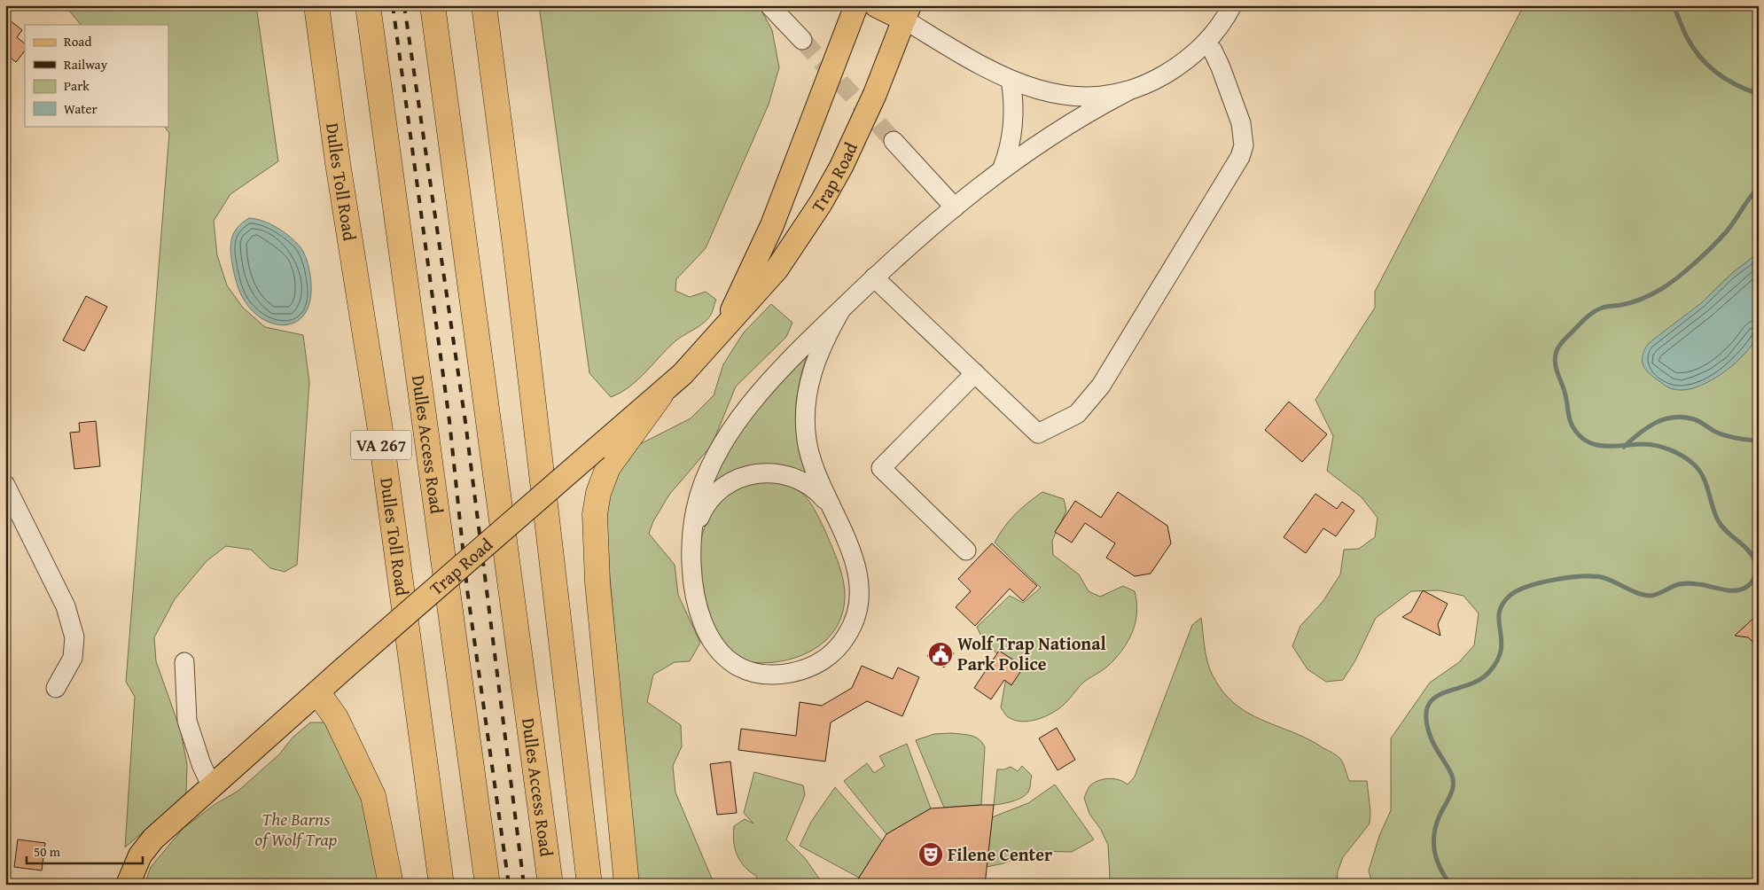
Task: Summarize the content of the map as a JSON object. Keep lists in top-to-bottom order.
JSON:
{
  "streets": {
    "highway": ["Dulles Toll Road", "VA 267", "Dulles Access Road"],
    "main road": ["Trap Road"]
  },
  "parks": ["The Barns of Wolf Trap"],
  "places": {
    "public building": ["Wolf Trap National Park Police"],
    "theatre": ["Filene Center"]
  },
  "legend": [
    "Road",
    "Railway",
    "Park",
    "Water"
  ],
  "scale_bar": "50 m"
}
